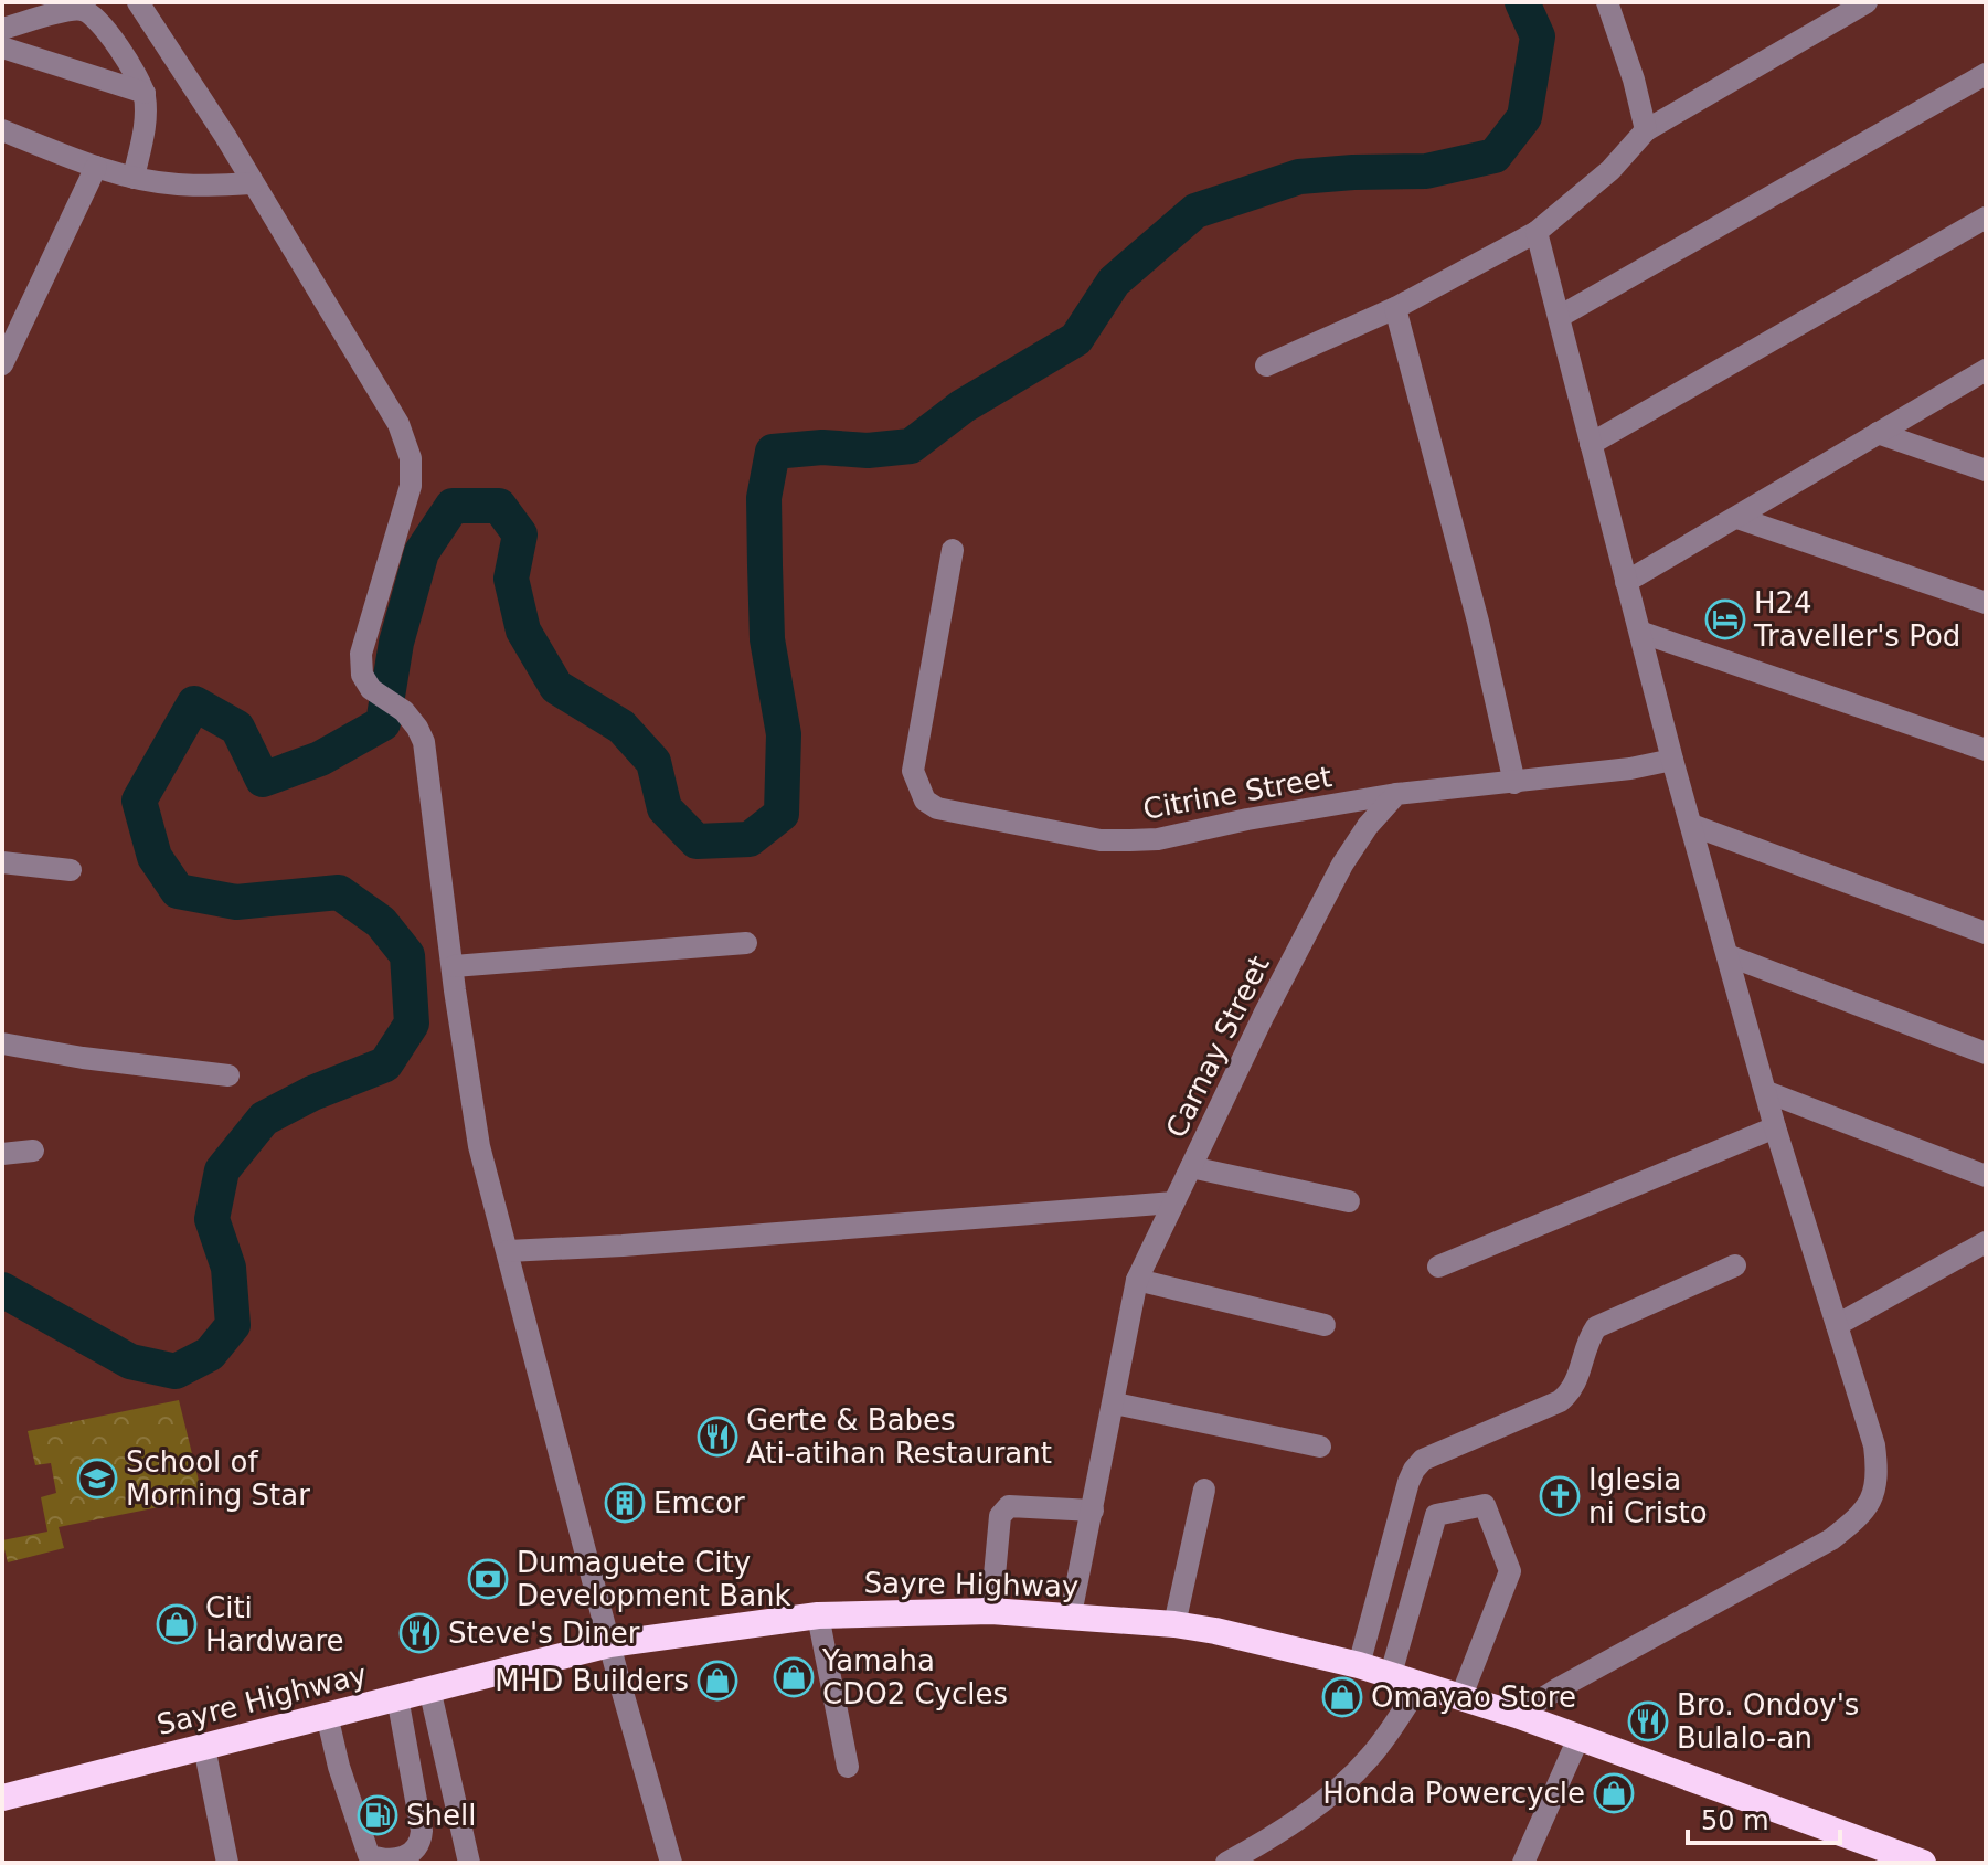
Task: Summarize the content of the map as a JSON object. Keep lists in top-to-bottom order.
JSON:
{
  "streets": {
    "highway": ["Sayre Highway"],
    "street": ["Citrine Street", "Carnay Street"]
  },
  "crossings": [
    ["Citrine Street", "Carnay Street"],
    ["Carnay Street", "Sayre Highway"]
  ],
  "places": {
    "hotel": ["H24 Traveller's Pod"],
    "restaurant": ["Gerte & Babes Ati-atihan Restaurant", "Steve's Diner", "Bro. Ondoy's Bulalo-an"],
    "school or university": ["School of Morning Star"],
    "church": ["Iglesia ni Cristo"],
    "building": ["Emcor"],
    "bank": ["Dumaguete City Development Bank"],
    "shop": [
      "Citi Hardware",
      "Yamaha CDO2 Cycles",
      "MHD Builders",
      "Omayao Store",
      "Honda Powercycle"
    ],
    "fuel station": ["Shell"]
  },
  "scale_bar": "50 m"
}
